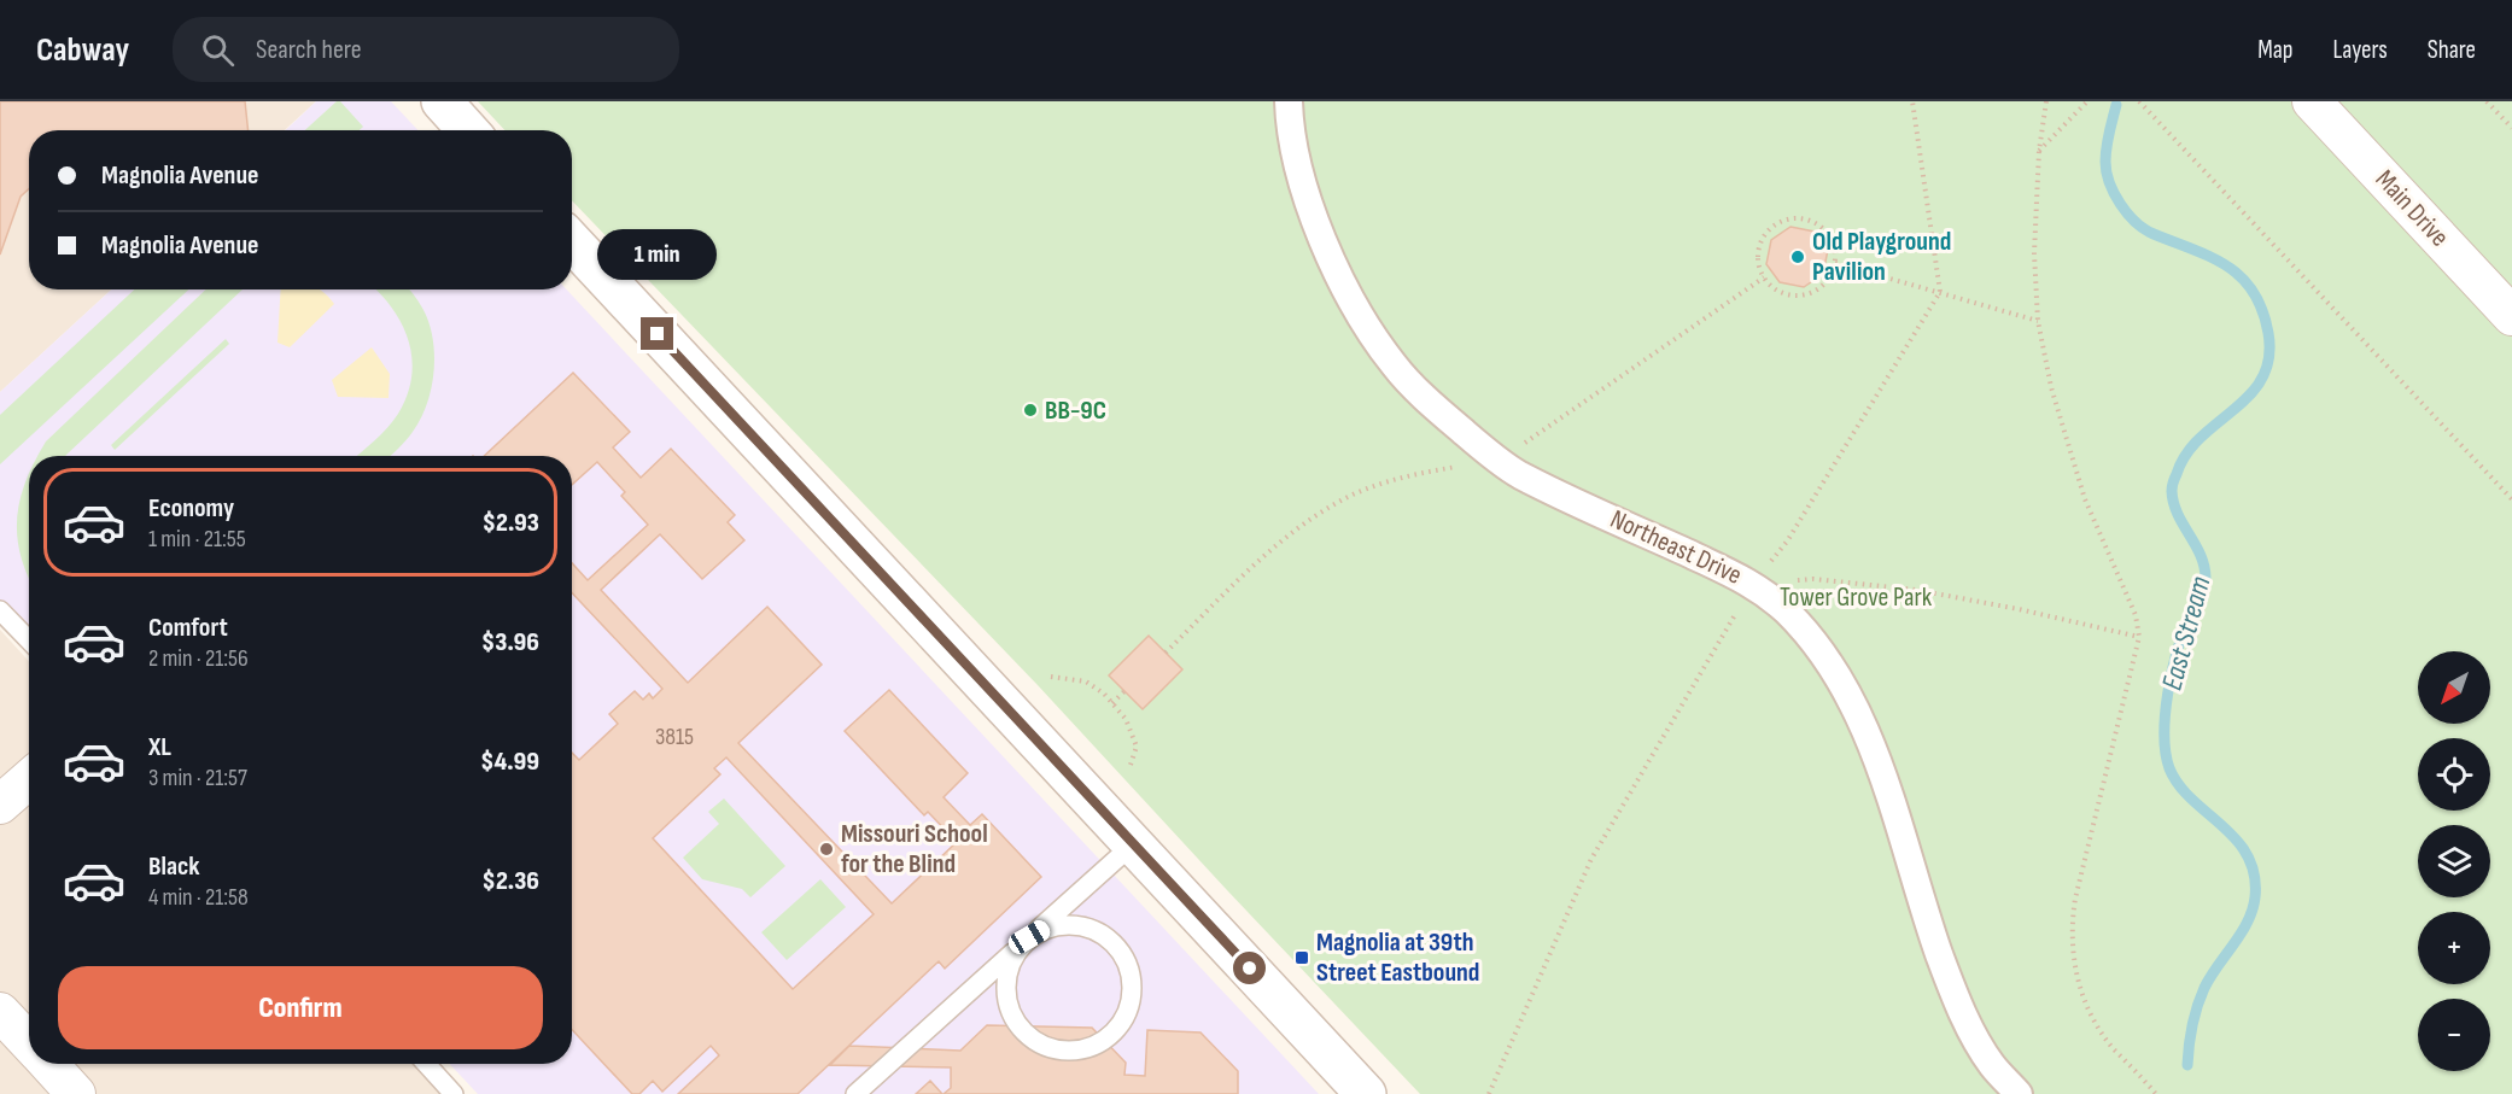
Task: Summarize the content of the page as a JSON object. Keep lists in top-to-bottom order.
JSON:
{
  "streets": {
    "street": ["Main Drive", "Northeast Drive"]
  },
  "water": ["East Stream"],
  "parks": ["Tower Grove Park"],
  "places": {
    "other": ["Old Playground Pavilion", "BB-9C", "Missouri School for the Blind"],
    "transit": ["Magnolia at 39th Street Eastbound"]
  },
  "house_numbers": ["3815"],
  "north": "bottom left",
  "page": {
    "header": "Cabway",
    "search": "Search here",
    "nav": ["Map", "Layers", "Share"],
    "banner": ["Magnolia Avenue", "Magnolia Avenue"],
    "bubble": "1 min",
    "list": [
      {
        "name": "Economy",
        "note": "1 min · 21:55",
        "value": "$2.93"
      },
      {
        "name": "Comfort",
        "note": "2 min · 21:56",
        "value": "$3.96"
      },
      {
        "name": "XL",
        "note": "3 min · 21:57",
        "value": "$4.99"
      },
      {
        "name": "Black",
        "note": "4 min · 21:58",
        "value": "$2.36"
      }
    ],
    "map_buttons": ["+", "−"],
    "buttons": "Confirm"
  }
}
